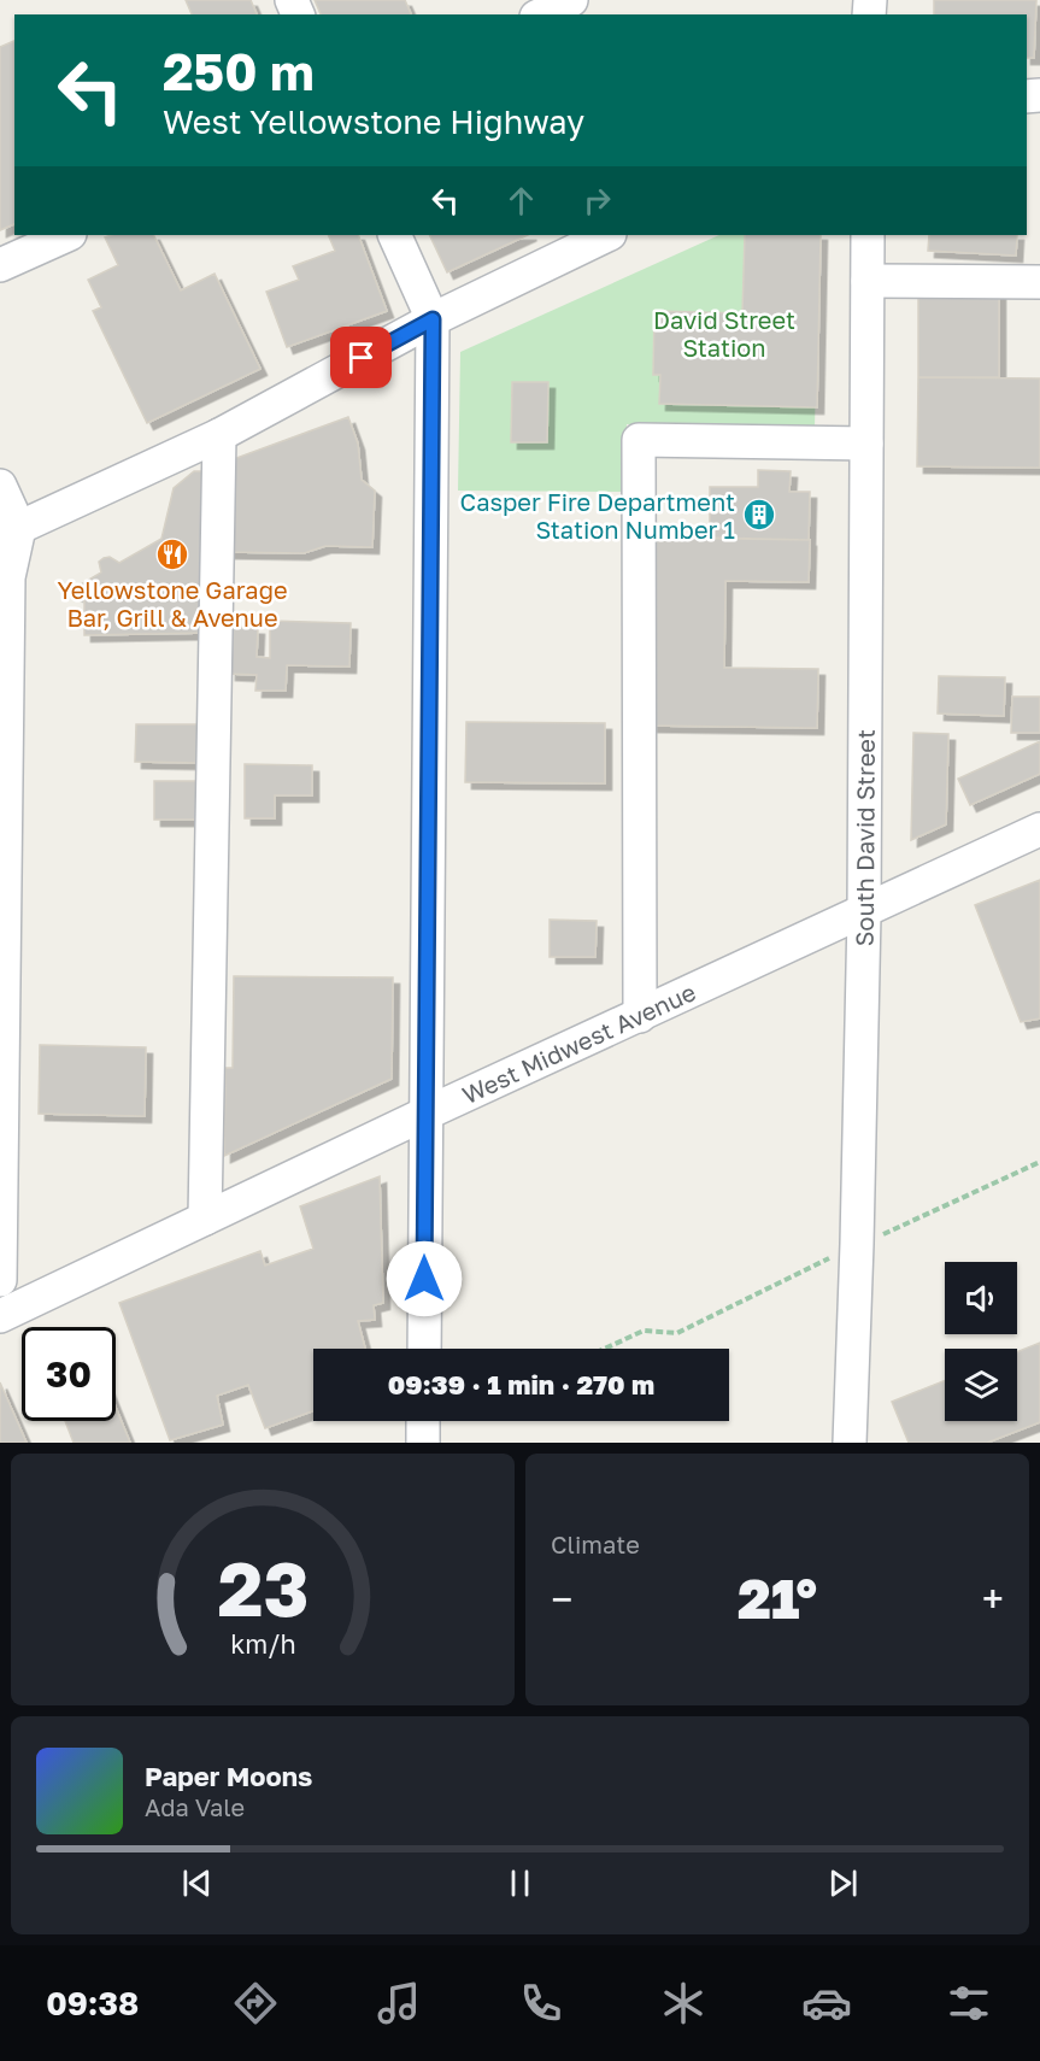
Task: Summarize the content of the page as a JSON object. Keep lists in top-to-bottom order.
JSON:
{
  "streets": {
    "street": ["South David Street", "West Midwest Avenue"]
  },
  "crossings": [
    ["South David Street", "West Midwest Avenue"]
  ],
  "parks": ["David Street Station"],
  "places": {
    "building": ["Casper Fire Department Station Number 1"],
    "restaurant": ["Yellowstone Garage Bar, Grill & Avenue"]
  },
  "page": {
    "turn": ["250 m", "West Yellowstone Highway"],
    "limit": "30",
    "trip": "09:39 · 1 min · 270 m",
    "tile": "Climate",
    "heat": ["−", "21°", "+"],
    "song": ["Paper Moons", "Ada Vale"],
    "tabs": "09:38",
    "gauge": ["23", "km/h"]
  }
}
